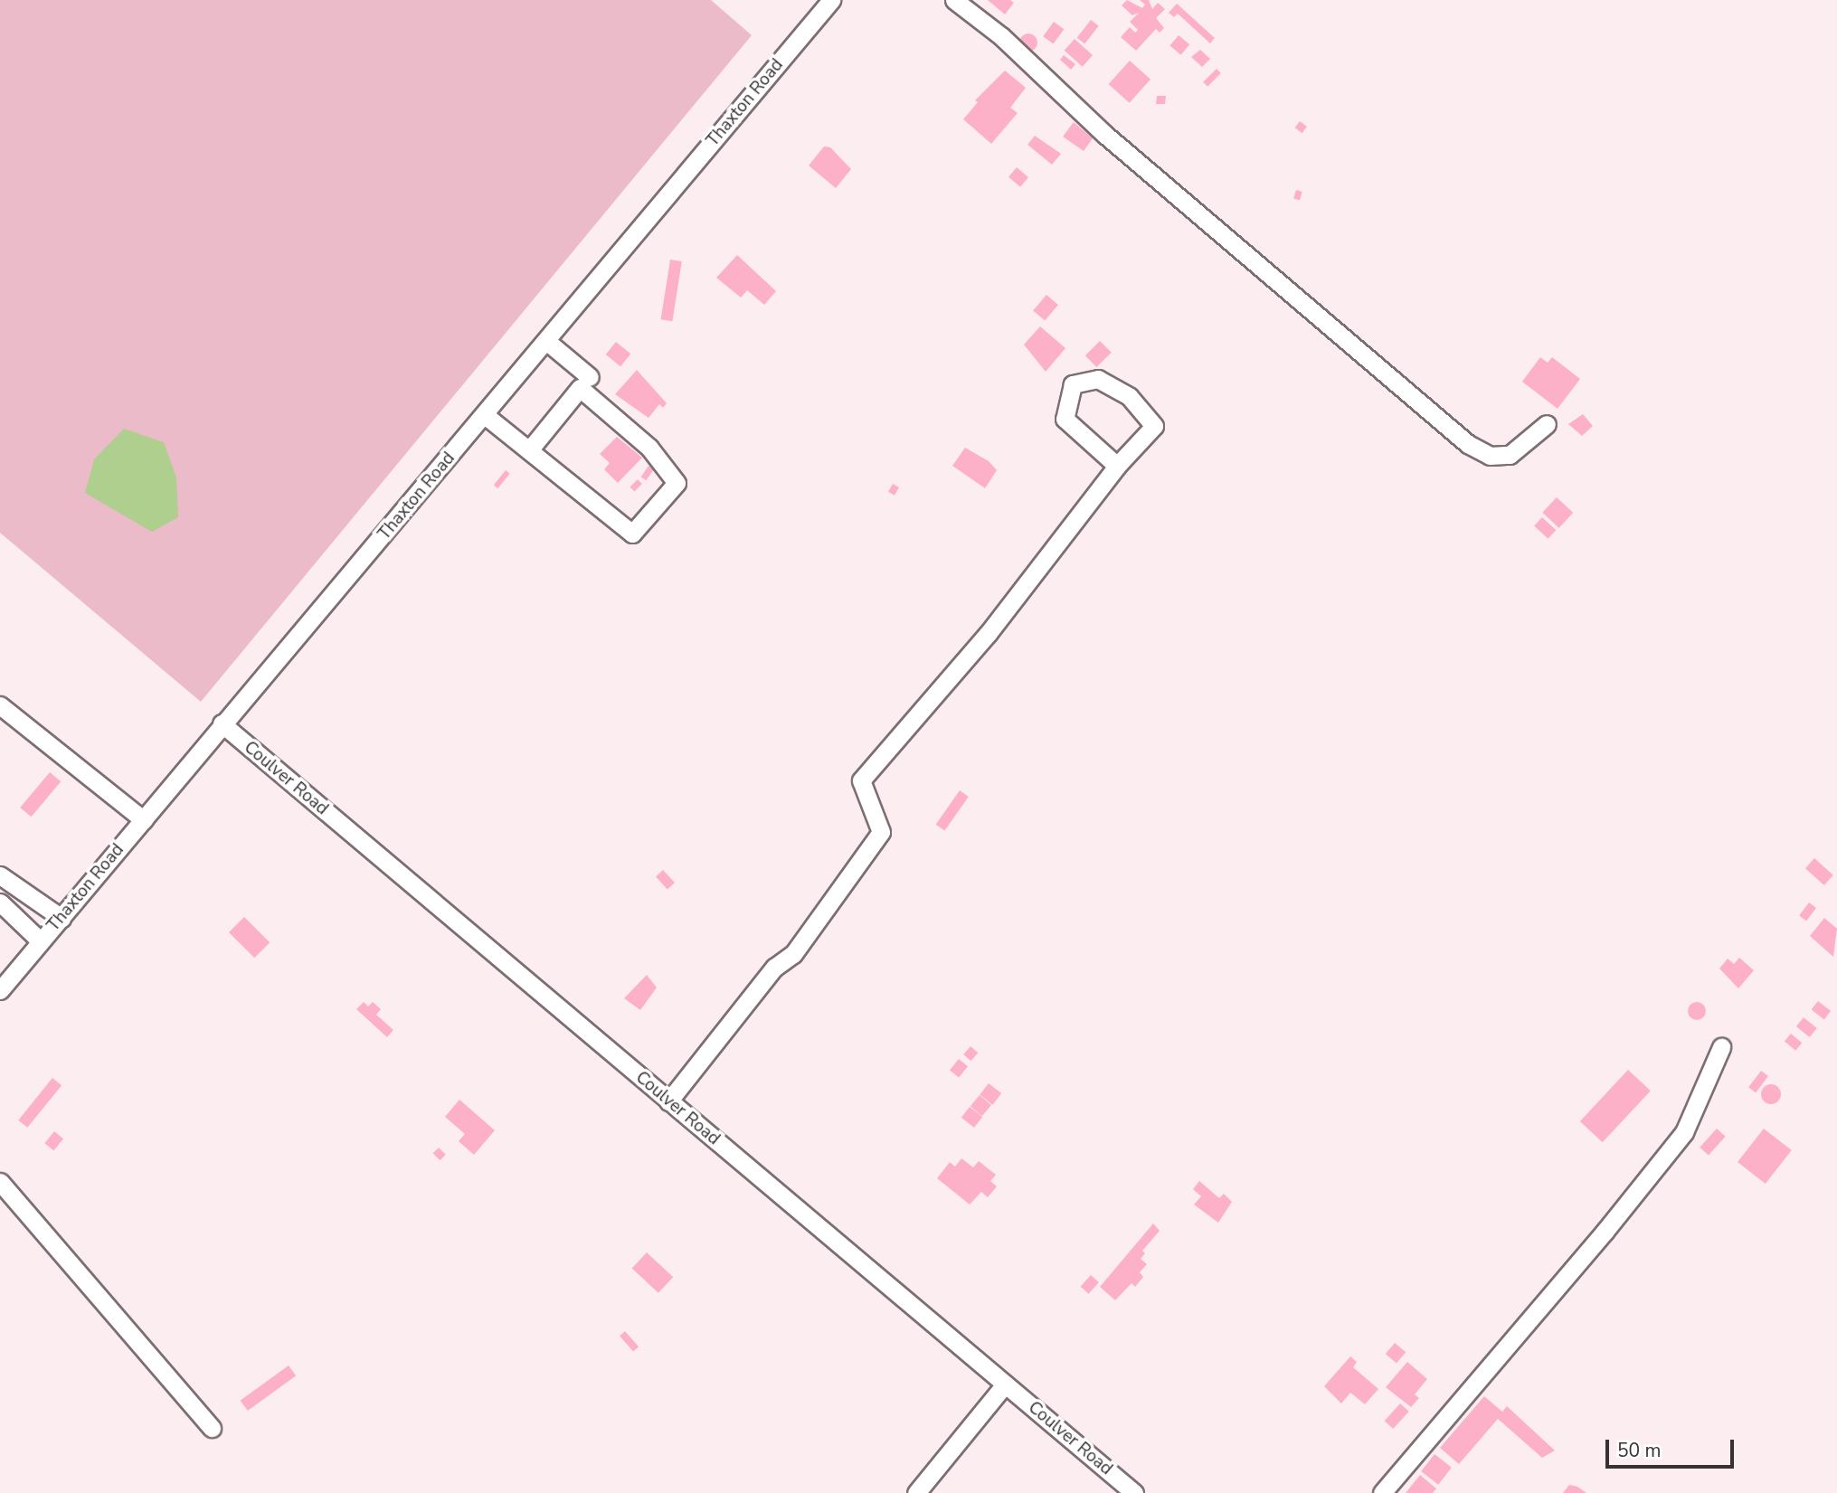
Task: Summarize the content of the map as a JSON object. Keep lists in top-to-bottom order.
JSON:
{
  "streets": {
    "street": ["Thaxton Road", "Coulver Road"]
  },
  "crossings": [
    ["Thaxton Road", "Coulver Road"]
  ],
  "scale_bar": "50 m"
}
